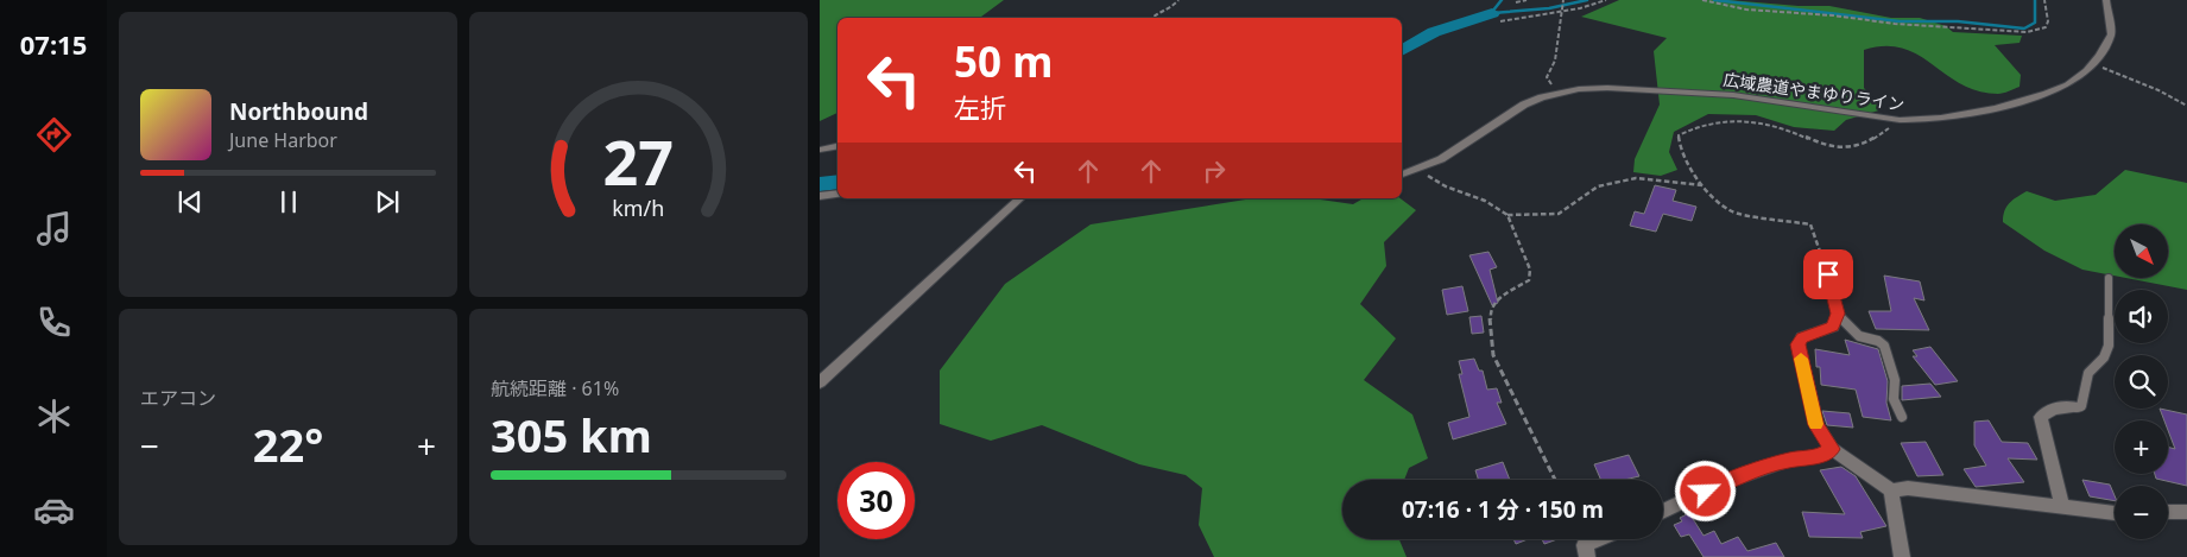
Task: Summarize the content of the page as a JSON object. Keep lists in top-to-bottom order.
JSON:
{
  "streets": {
    "street": ["広域農道やまゆりライン"]
  },
  "north": "bottom right",
  "page": {
    "tabs": "07:15",
    "turn": ["50 m", "左折"],
    "song": ["Northbound", "June Harbor"],
    "map_buttons": ["+", "−"],
    "tile": [
      "エアコン",
      ["航続距離 · 61%", "305 km"]
    ],
    "heat": ["−", "22°", "+"],
    "limit": "30",
    "trip": "07:16 · 1 分 · 150 m",
    "gauge": ["27", "km/h"]
  }
}
